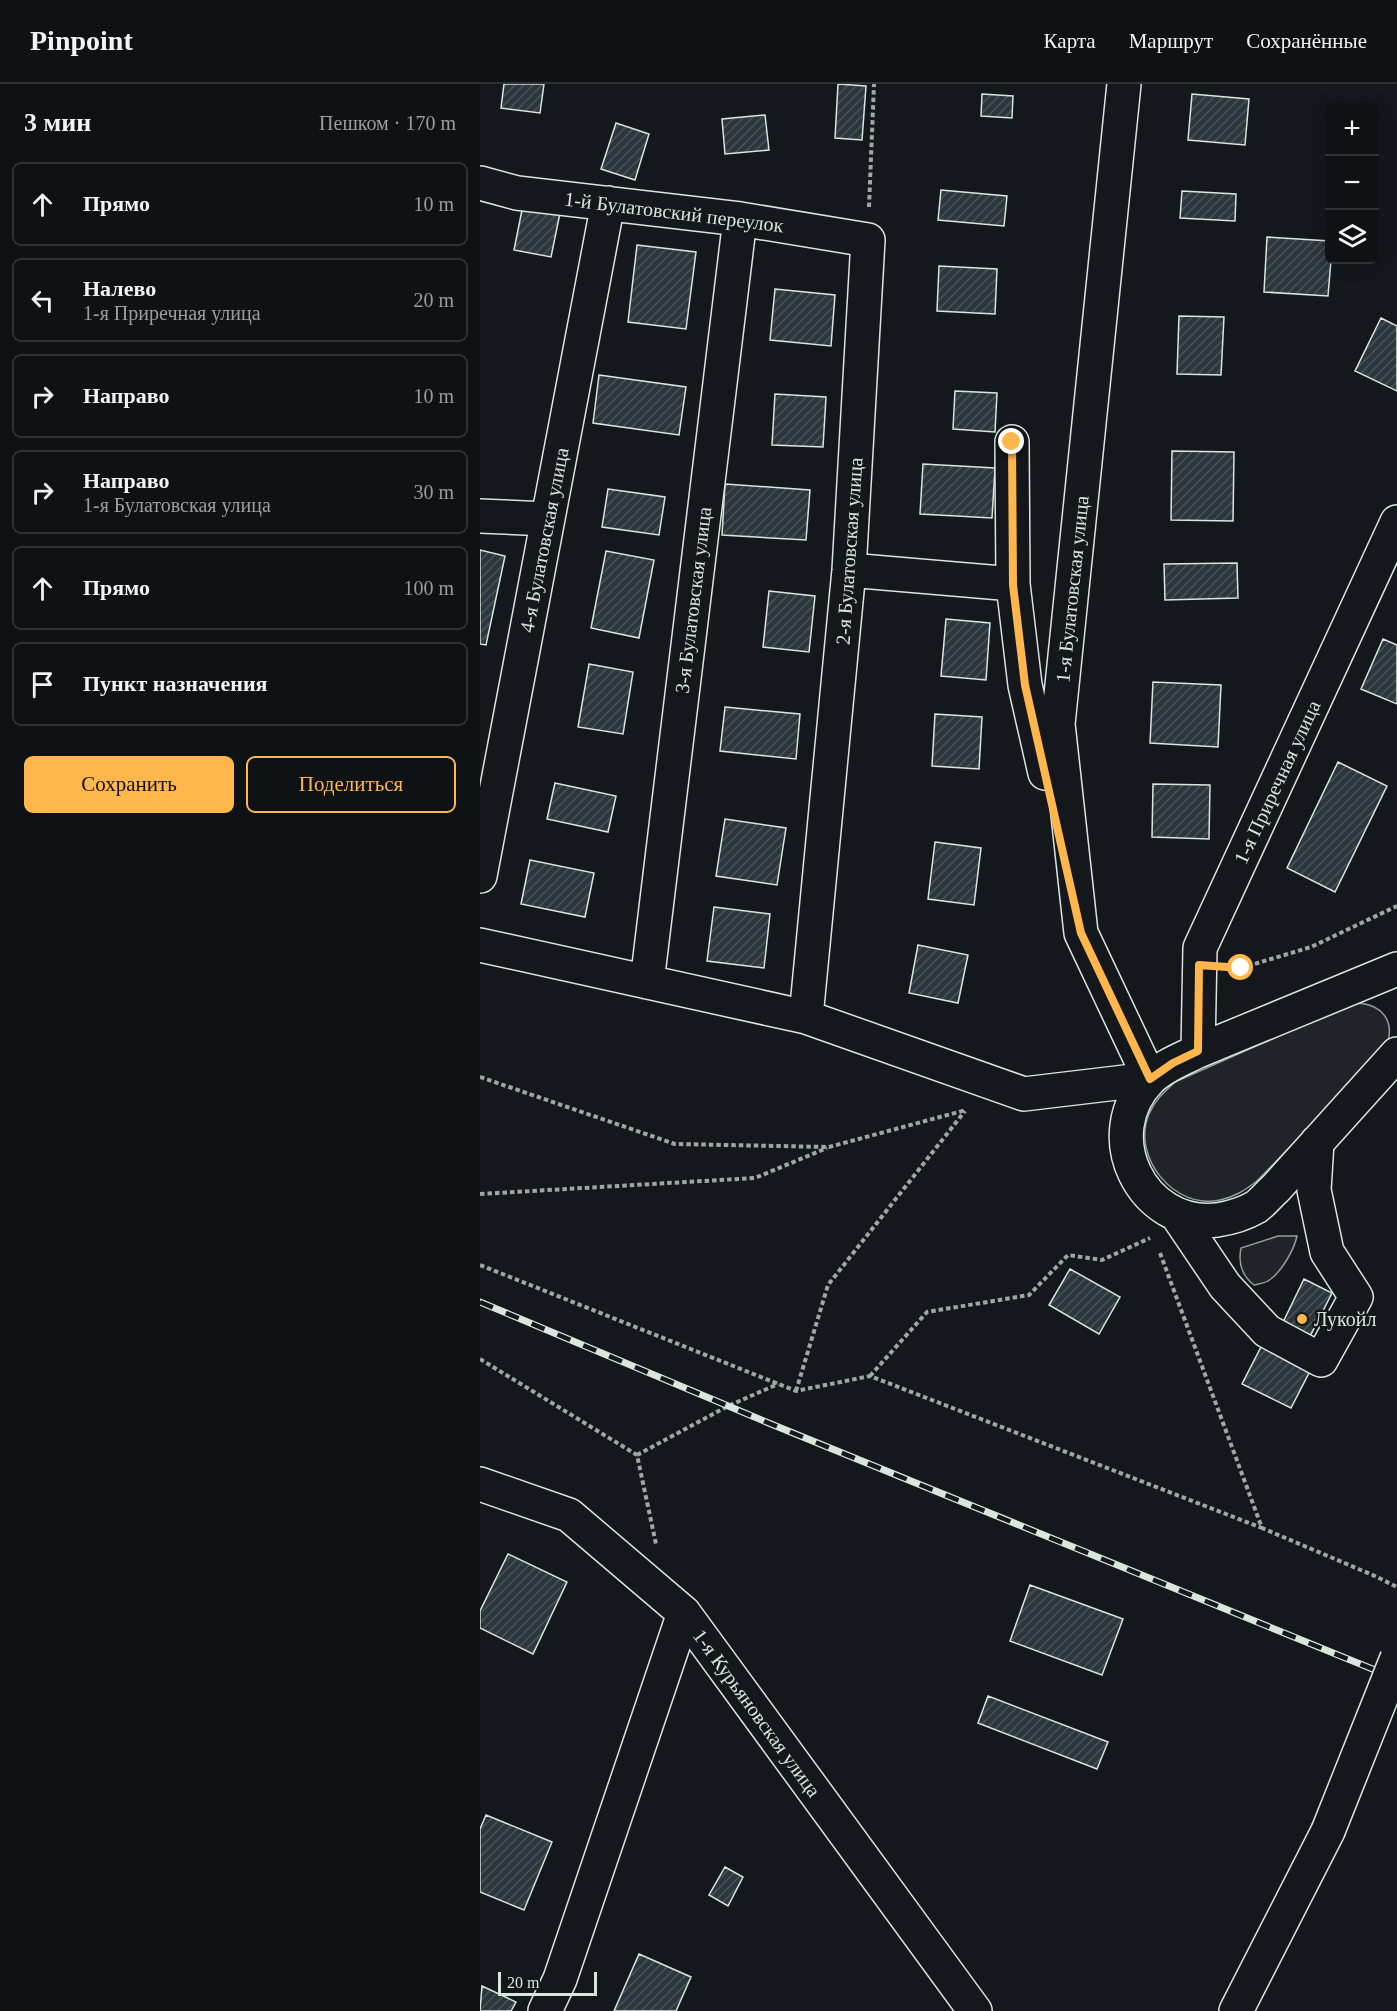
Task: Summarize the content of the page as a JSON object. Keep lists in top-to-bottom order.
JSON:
{
  "streets": {
    "street": [
      "1-й Булатовский переулок",
      "4-я Булатовская улица",
      "2-я Булатовская улица",
      "1-я Булатовская улица",
      "3-я Булатовская улица",
      "1-я Приречная улица",
      "1-я Курьяновская улица"
    ]
  },
  "crossings": [
    ["1-й Булатовский переулок", "4-я Булатовская улица"],
    ["1-й Булатовский переулок", "2-я Булатовская улица"],
    ["1-й Булатовский переулок", "3-я Булатовская улица"]
  ],
  "places": ["Лукойл"],
  "scale_bar": "20 m",
  "page": {
    "header": "Pinpoint",
    "nav": ["Карта", "Маршрут", "Сохранённые"],
    "heading": ["3 мин", "Пешком · 170 m"],
    "map_buttons": ["+", "−"],
    "list": [
      ["Прямо", "10 m"],
      ["Налево", "1-я Приречная улица", "20 m"],
      ["Направо", "10 m"],
      ["Направо", "1-я Булатовская улица", "30 m"],
      ["Прямо", "100 m"],
      "Пункт назначения"
    ],
    "buttons": ["Сохранить", "Поделиться"],
    "scale": "20 m"
  }
}
